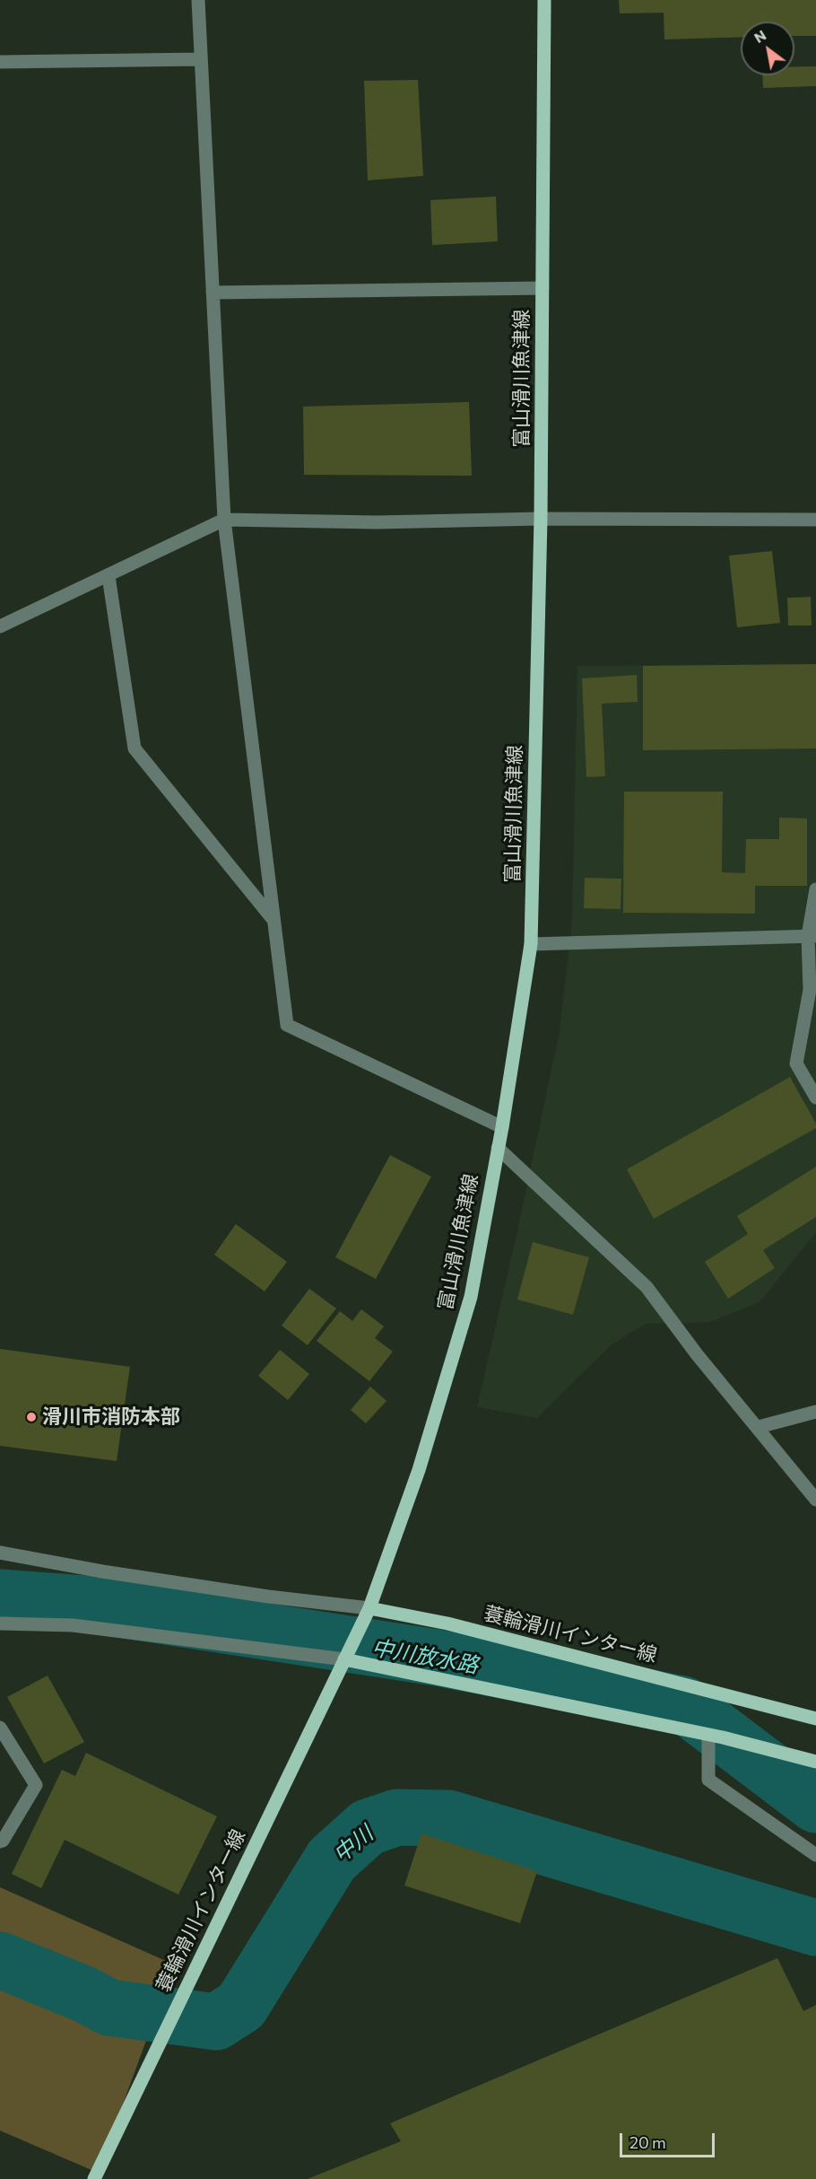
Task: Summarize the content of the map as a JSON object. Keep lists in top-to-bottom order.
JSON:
{
  "streets": {
    "main road": ["富山滑川魚津線", "蓑輪滑川インター線"]
  },
  "crossings": [
    ["富山滑川魚津線", "蓑輪滑川インター線"]
  ],
  "water": ["中川放水路", "中川"],
  "places": ["滑川市消防本部"],
  "scale_bar": "20 m",
  "north": "top left"
}
